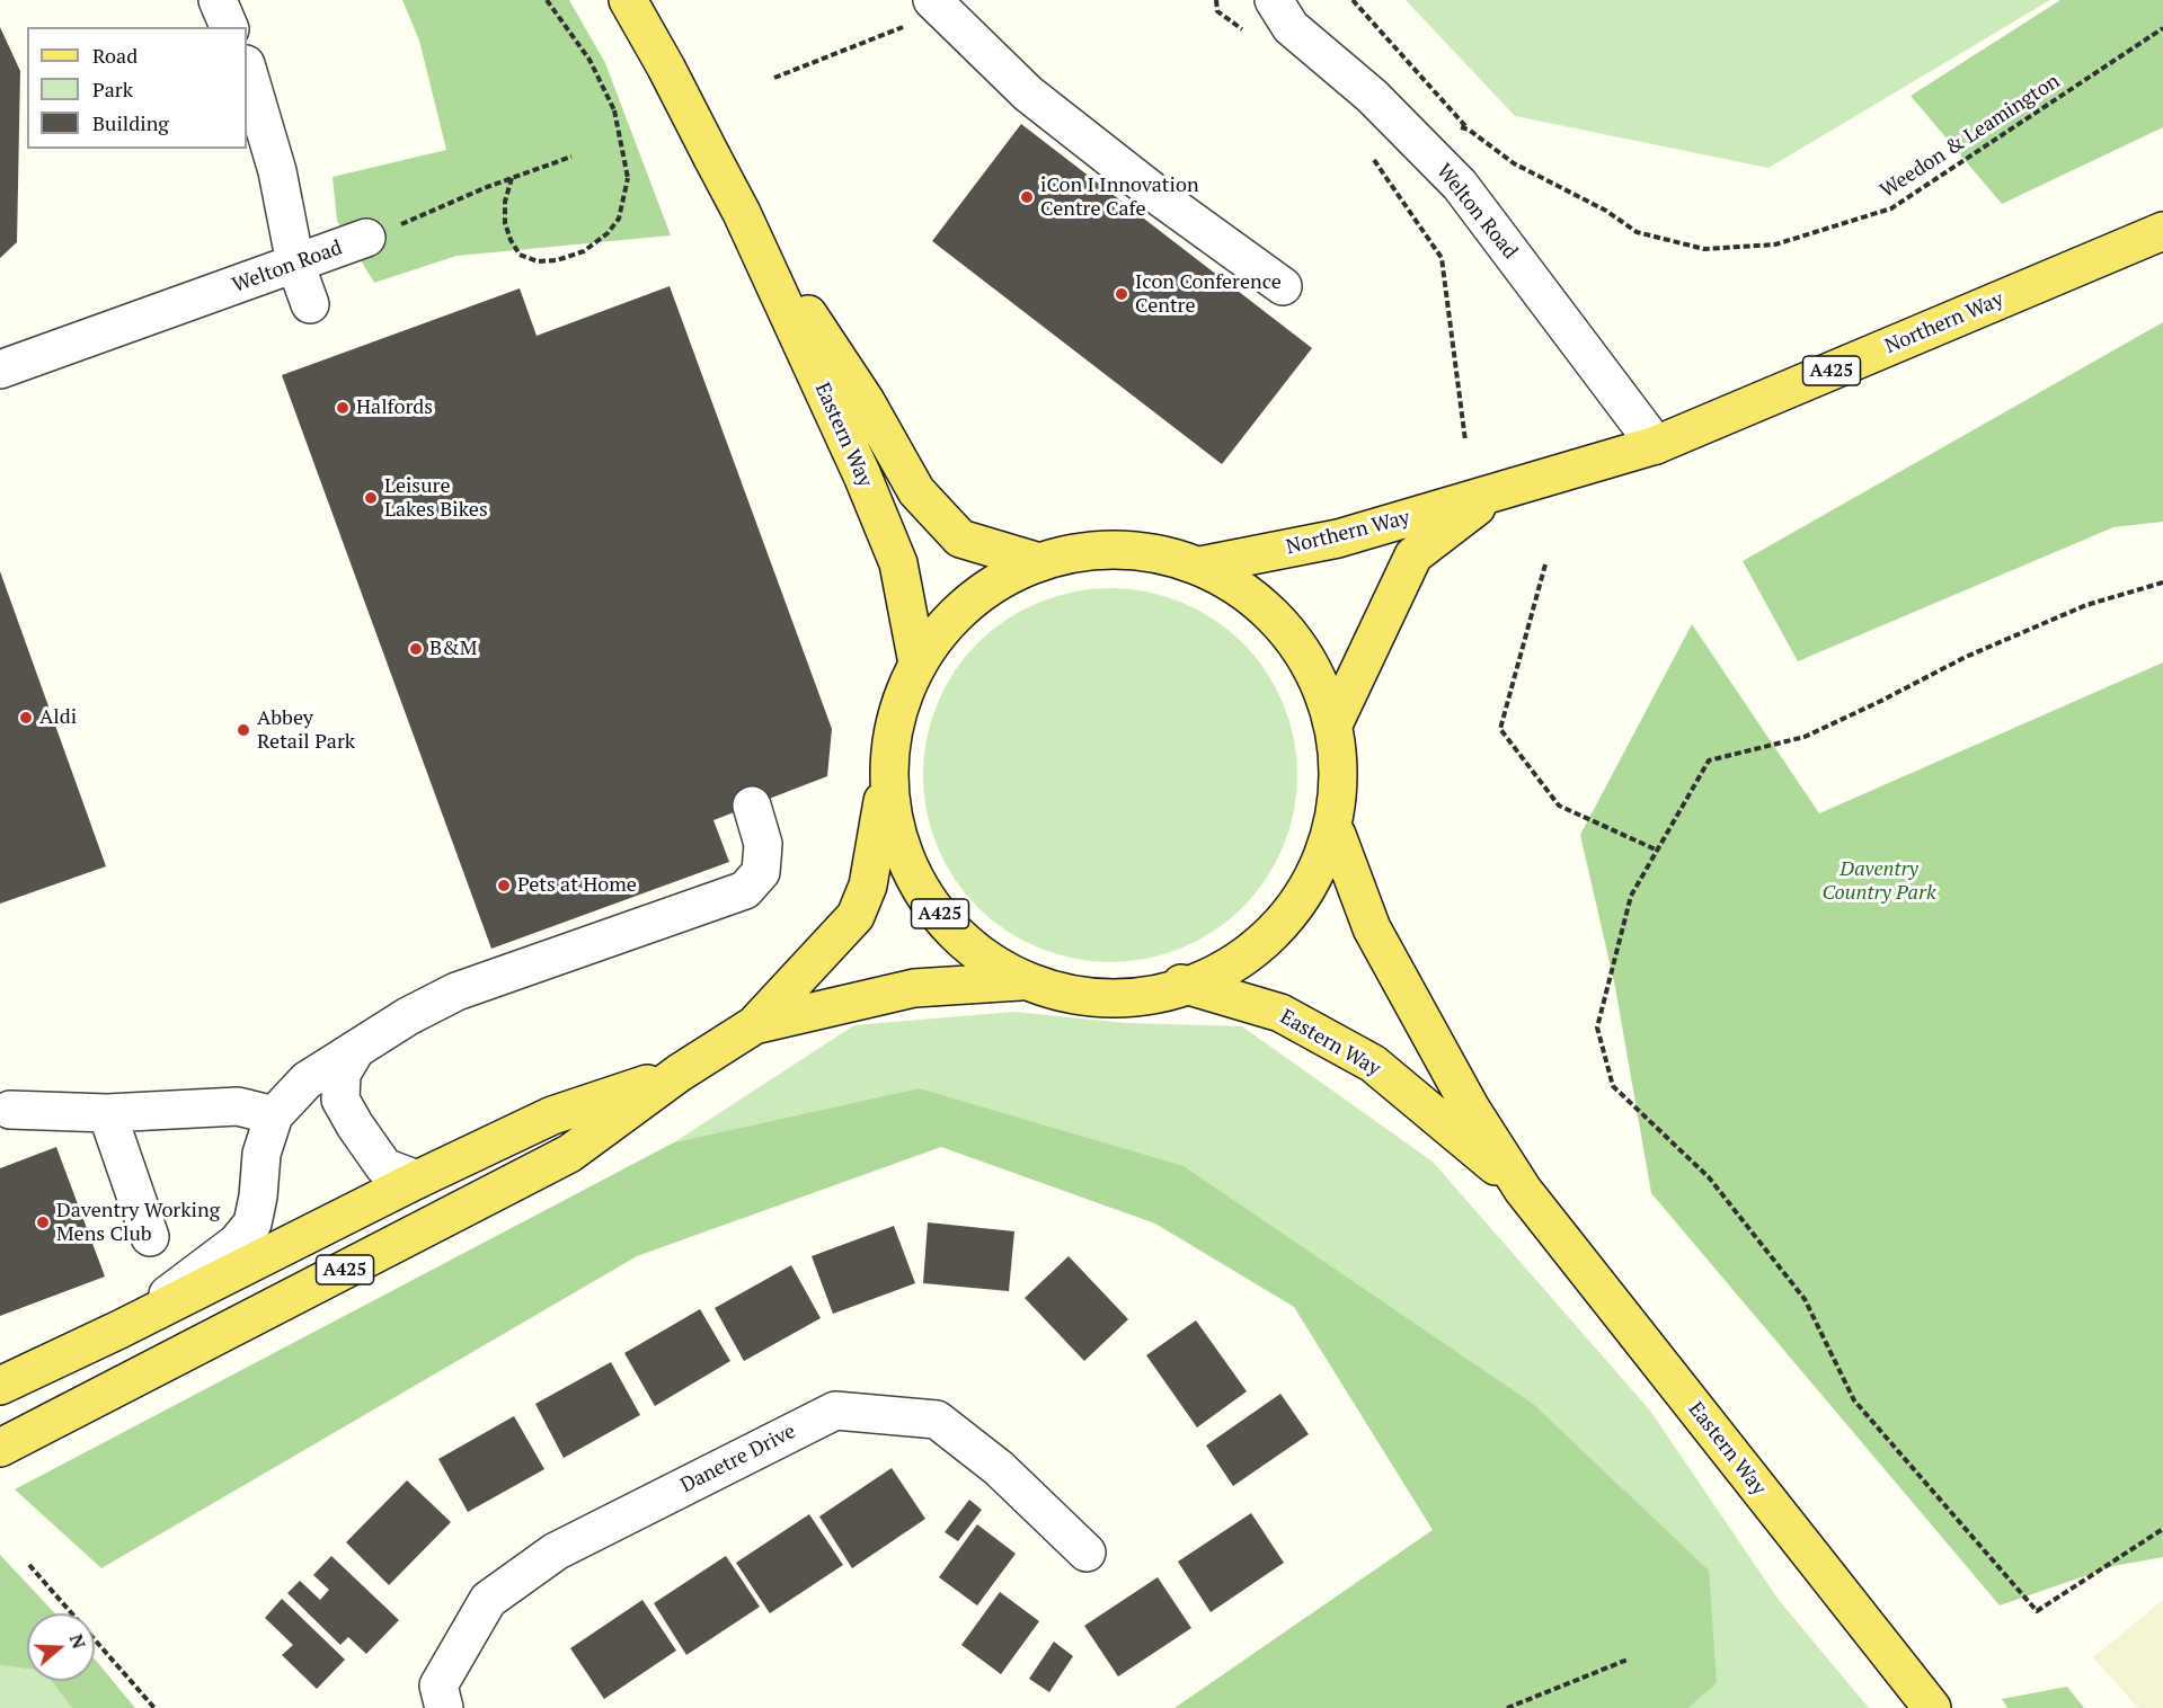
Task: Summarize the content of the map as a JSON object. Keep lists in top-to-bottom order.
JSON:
{
  "streets": {
    "main road": ["Northern Way", "A425", "Eastern Way"],
    "street": ["Welton Road", "Danetre Drive"],
    "path": ["Weedon & Leamington"]
  },
  "crossings": [
    ["Welton Road", "Northern Way"],
    ["Northern Way", "A425"],
    ["A425", "Eastern Way"]
  ],
  "parks": ["Daventry Country Park"],
  "places": [
    "iCon I Innovation Centre Cafe",
    "Icon Conference Centre",
    "Halfords",
    "Leisure Lakes Bikes",
    "B&M",
    "Aldi",
    "Abbey Retail Park",
    "Pets at Home",
    "Daventry Working Mens Club"
  ],
  "legend": ["Road", "Park", "Building"],
  "north": "right"
}
